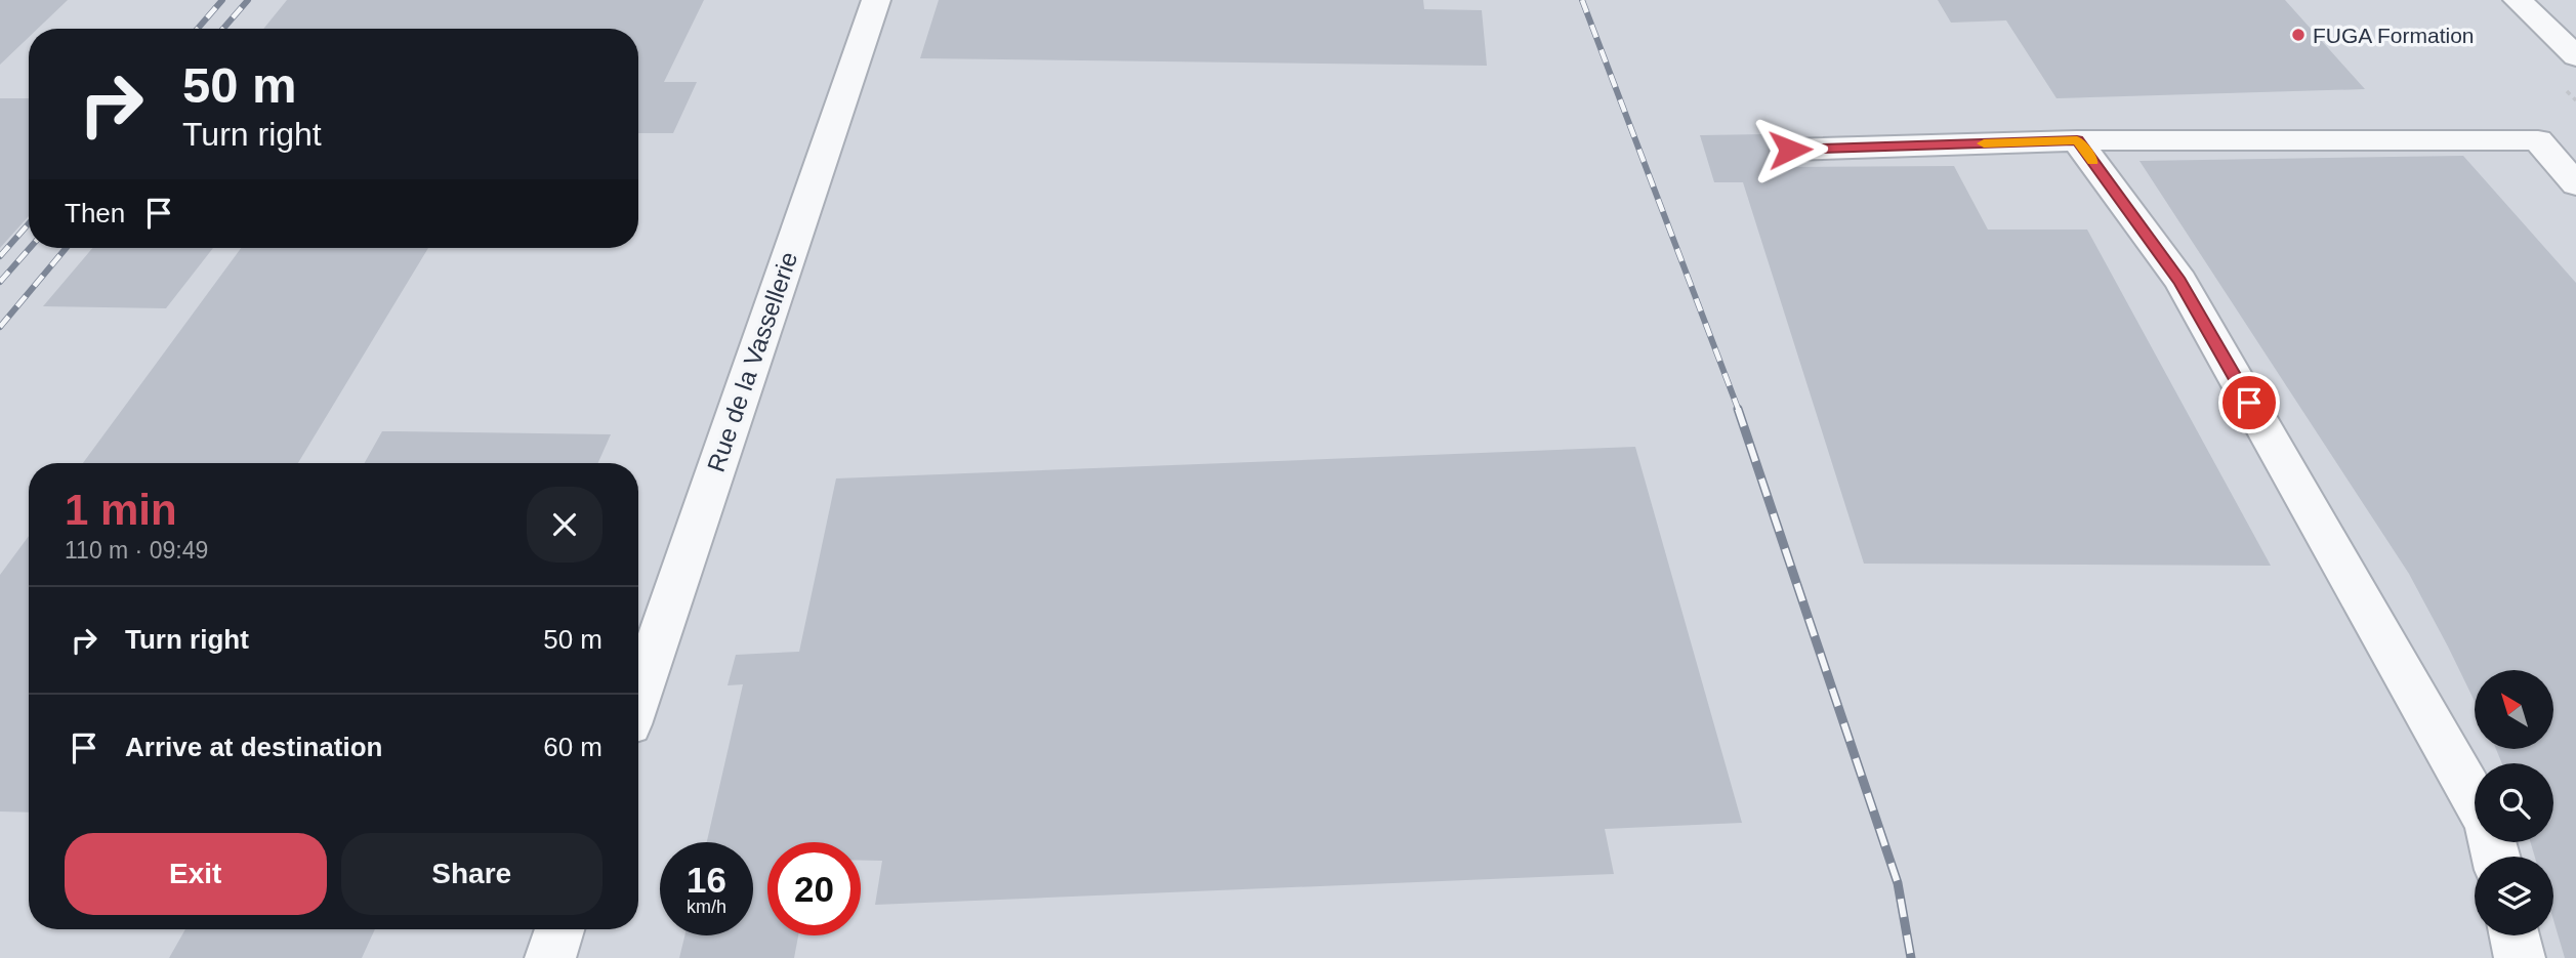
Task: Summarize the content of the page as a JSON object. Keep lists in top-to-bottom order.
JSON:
{
  "streets": {
    "street": ["Rue de la Vassellerie"]
  },
  "places": ["FUGA Formation"],
  "north": "top left",
  "page": {
    "turn": ["50 m", "Turn right"],
    "then": "Then",
    "heading": ["1 min", "110 m · 09:49"],
    "list": [
      {
        "name": "Turn right",
        "value": "50 m"
      },
      {
        "name": "Arrive at destination",
        "value": "60 m"
      }
    ],
    "buttons": ["Exit", "Share"],
    "speed": "16 km/h",
    "limit": "20"
  }
}
